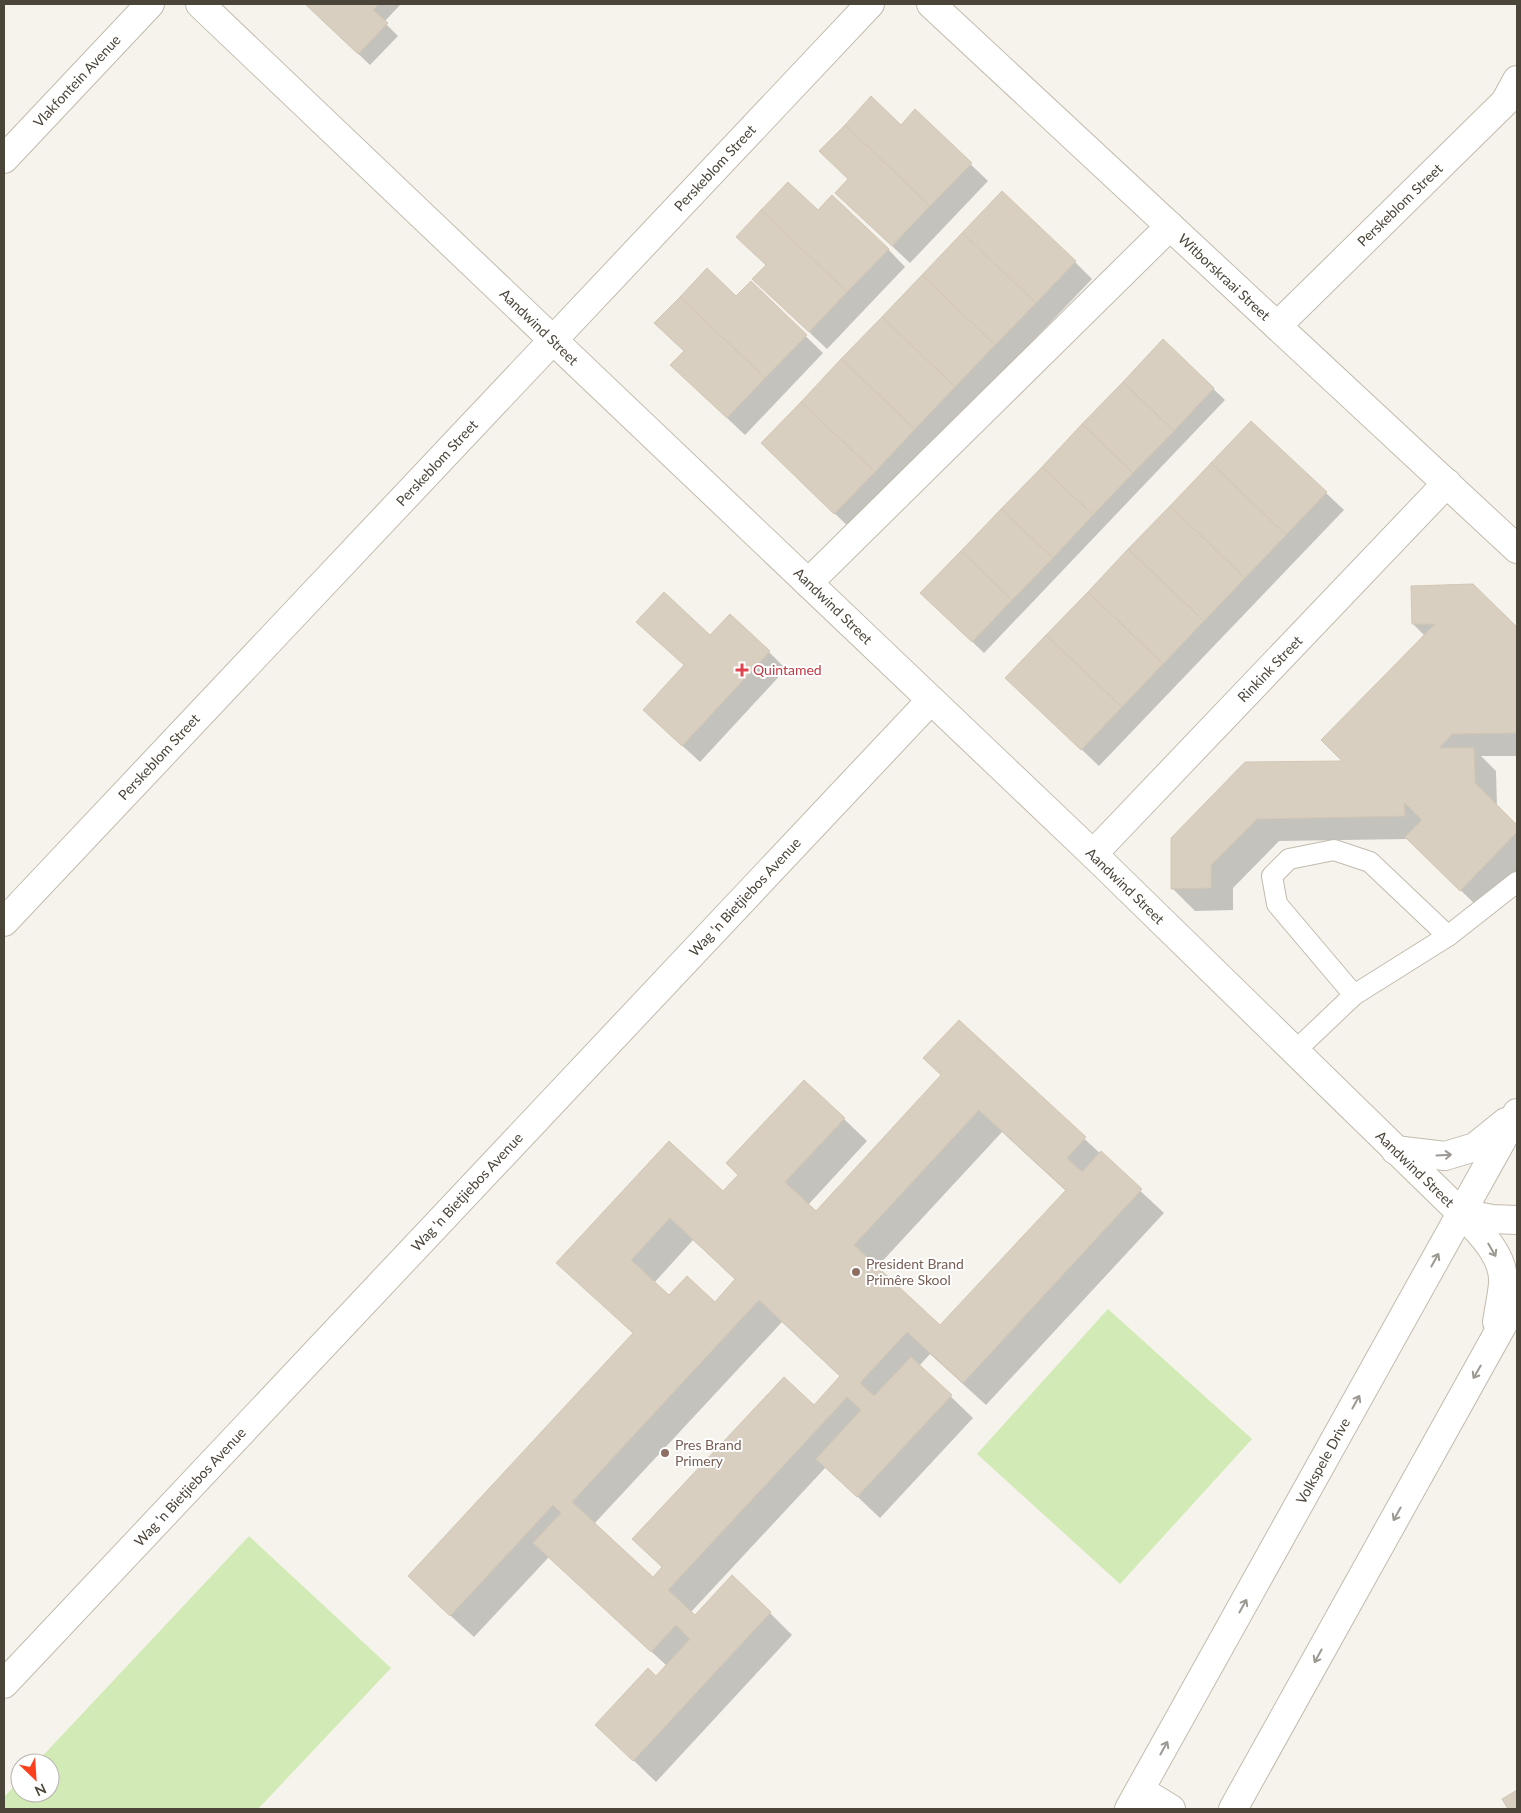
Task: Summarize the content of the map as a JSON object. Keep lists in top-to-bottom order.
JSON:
{
  "streets": {
    "street": [
      "Vlakfontein Avenue",
      "Perskeblom Street",
      "Witborskraai Street",
      "Aandwind Street",
      "Rinkink Street",
      "Wag 'n Bietjiebos Avenue",
      "Volkspele Drive"
    ]
  },
  "crossings": [
    ["Perskeblom Street", "Witborskraai Street"],
    ["Perskeblom Street", "Aandwind Street"],
    ["Witborskraai Street", "Rinkink Street"],
    ["Aandwind Street", "Rinkink Street"],
    ["Aandwind Street", "Wag 'n Bietjiebos Avenue"],
    ["Aandwind Street", "Volkspele Drive"]
  ],
  "places": {
    "health": ["Quintamed"],
    "other": ["President Brand Primêre Skool", "Pres Brand Primery"]
  },
  "north": "bottom right"
}
